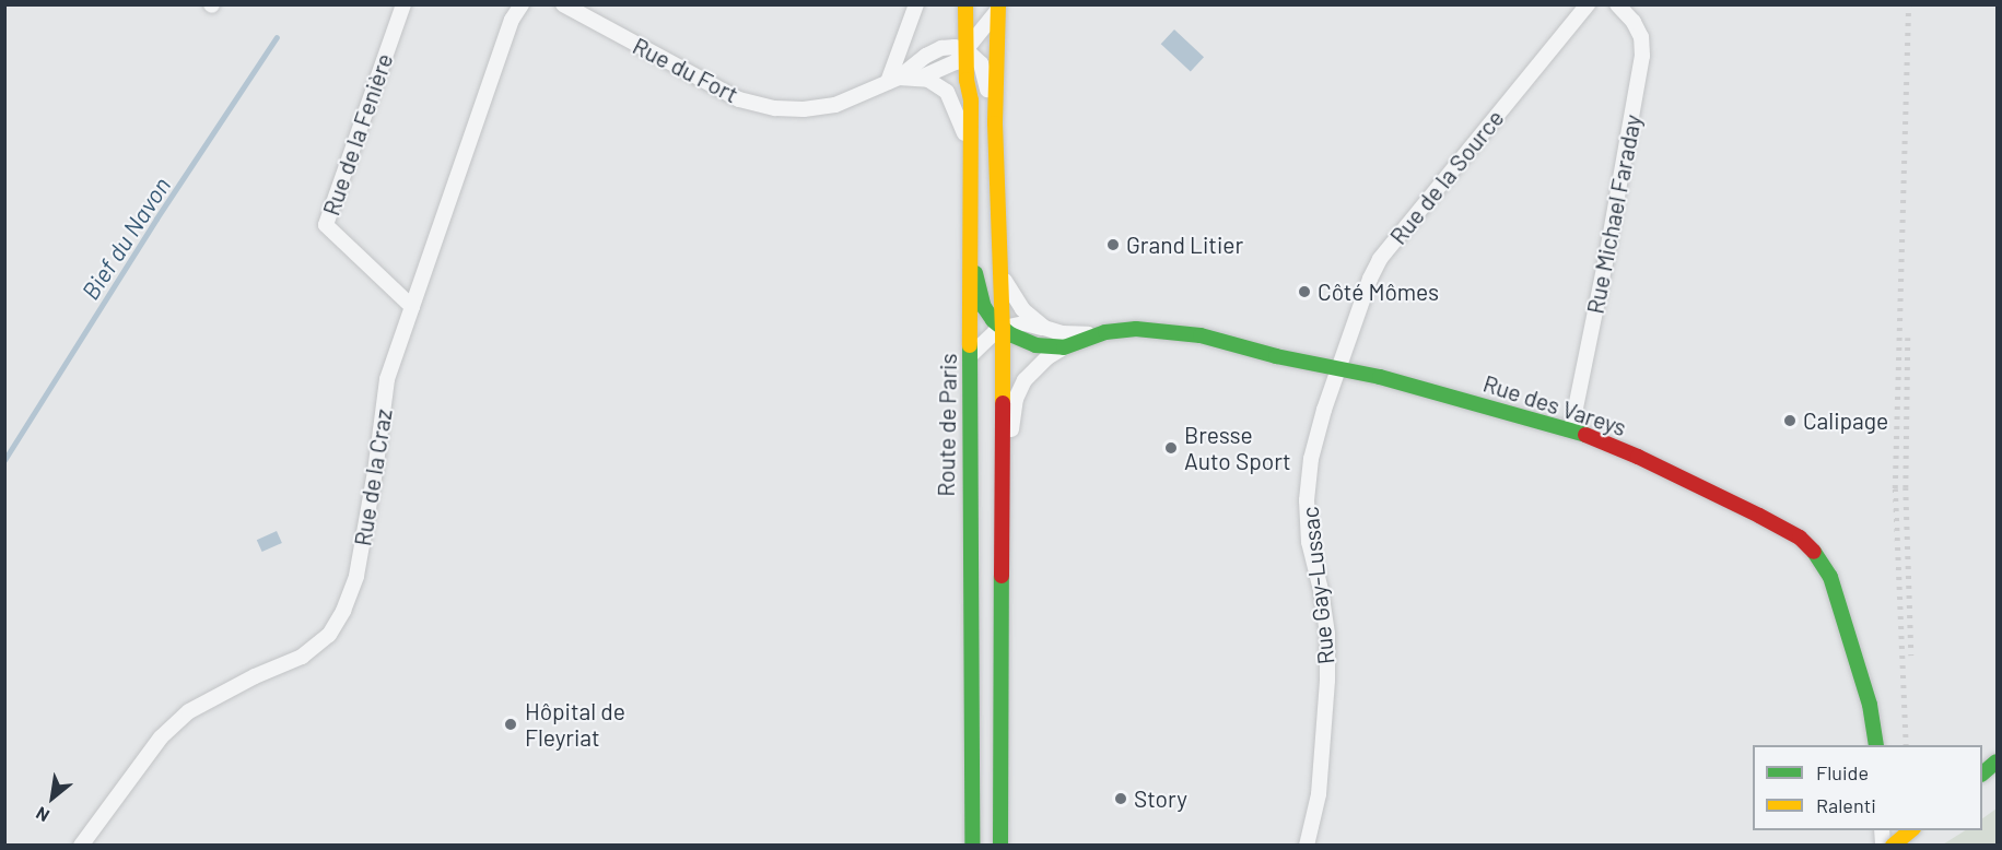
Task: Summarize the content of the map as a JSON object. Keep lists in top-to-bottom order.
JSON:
{
  "streets": {
    "main road": ["Rue des Vareys", "Route de Paris"],
    "street": [
      "Rue du Fort",
      "Rue de la Fenière",
      "Rue de la Source",
      "Rue Michael Faraday",
      "Rue de la Craz",
      "Rue Gay-Lussac"
    ]
  },
  "crossings": [
    ["Rue du Fort", "Route de Paris"],
    ["Rue de la Fenière", "Rue de la Craz"],
    ["Rue de la Source", "Rue des Vareys"],
    ["Rue de la Source", "Rue Gay-Lussac"],
    ["Rue Michael Faraday", "Rue des Vareys"],
    ["Rue des Vareys", "Route de Paris"],
    ["Rue des Vareys", "Rue Gay-Lussac"]
  ],
  "water": ["Bief du Navon"],
  "places": [
    "Grand Litier",
    "Côté Mômes",
    "Calipage",
    "Bresse Auto Sport",
    "Hôpital de Fleyriat",
    "Story"
  ],
  "legend": ["Fluide", "Ralenti"],
  "north": "bottom left"
}
